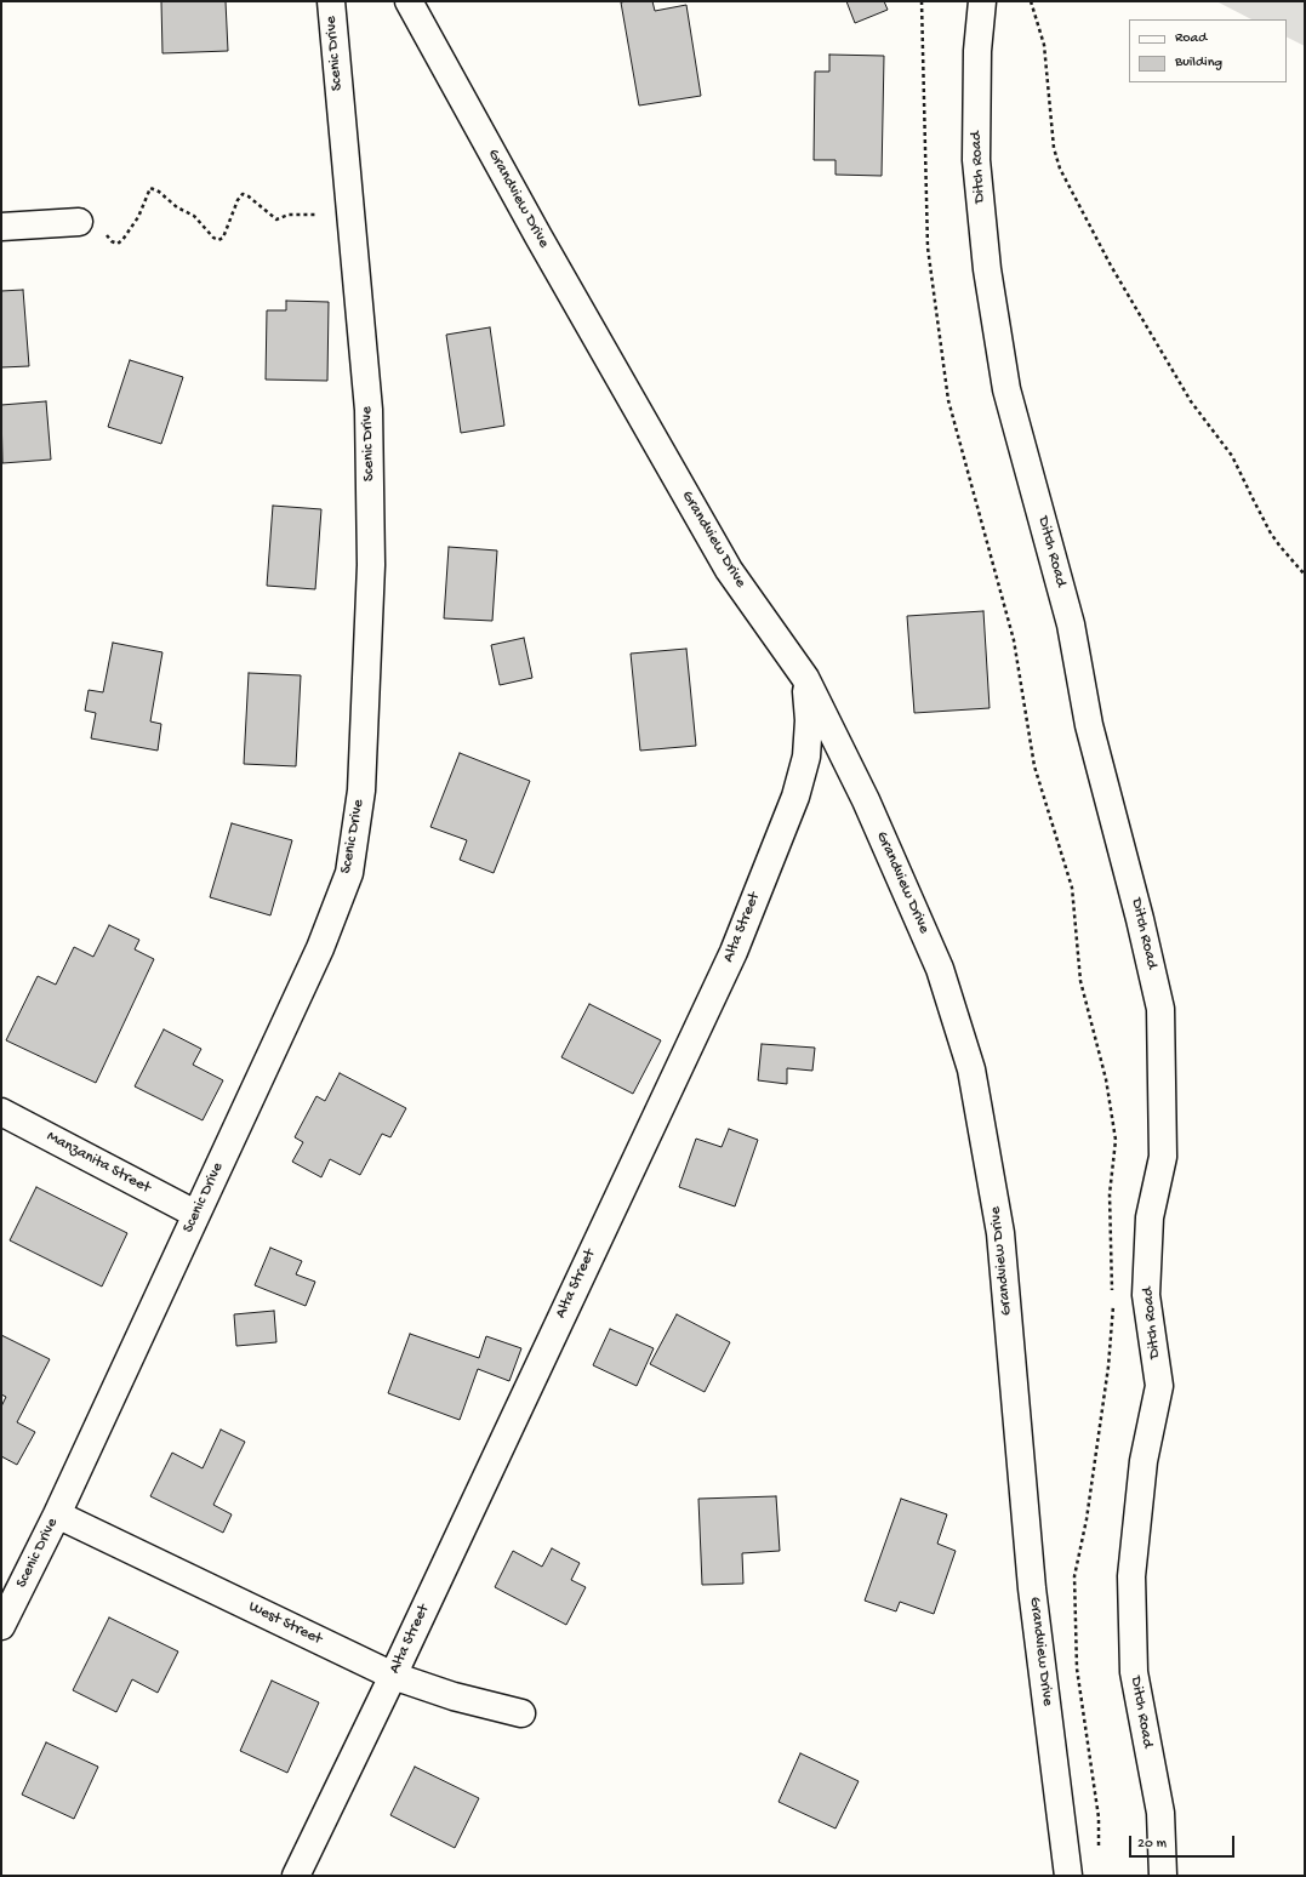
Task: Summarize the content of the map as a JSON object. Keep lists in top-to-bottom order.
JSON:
{
  "streets": {
    "street": [
      "Scenic Drive",
      "Ditch Road",
      "Grandview Drive",
      "Alta Street",
      "Manzanita Street",
      "West Street"
    ]
  },
  "crossings": [
    ["Scenic Drive", "Manzanita Street"],
    ["Scenic Drive", "West Street"],
    ["Grandview Drive", "Alta Street"],
    ["Alta Street", "West Street"]
  ],
  "legend": ["Road", "Building"],
  "scale_bar": "20 m"
}
